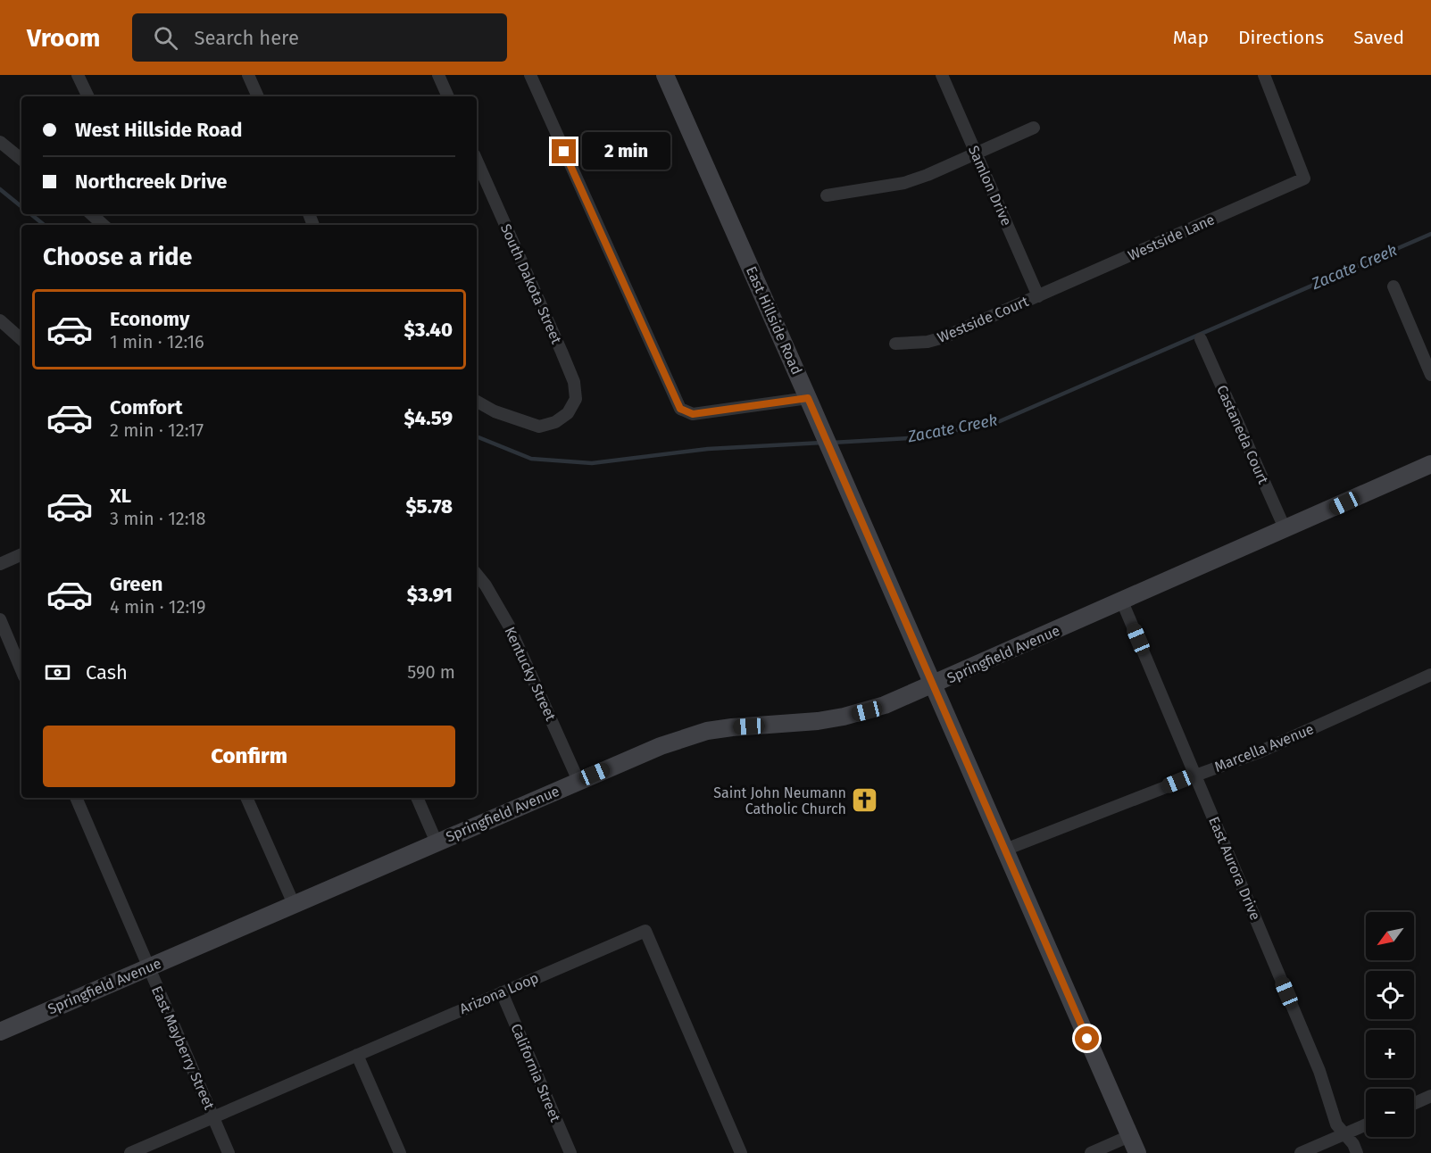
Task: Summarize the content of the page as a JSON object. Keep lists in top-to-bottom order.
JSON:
{
  "streets": {
    "main road": ["East Hillside Road", "Springfield Avenue"],
    "street": [
      "Samlon Drive",
      "Westside Lane",
      "South Dakota Street",
      "Westside Court",
      "Castaneda Court",
      "Kentucky Street",
      "Marcella Avenue",
      "East Aurora Drive",
      "Arizona Loop",
      "East Mayberry Street",
      "California Street"
    ]
  },
  "crossings": [
    ["Samlon Drive", "Westside Lane"],
    ["Samlon Drive", "Westside Court"],
    ["Westside Lane", "Westside Court"],
    ["East Hillside Road", "Springfield Avenue"],
    ["East Hillside Road", "Marcella Avenue"],
    ["Castaneda Court", "Springfield Avenue"],
    ["Springfield Avenue", "Kentucky Street"],
    ["Springfield Avenue", "East Aurora Drive"],
    ["Springfield Avenue", "East Mayberry Street"],
    ["Marcella Avenue", "East Aurora Drive"],
    ["Arizona Loop", "East Mayberry Street"],
    ["Arizona Loop", "California Street"]
  ],
  "water": ["Zacate Creek"],
  "places": {
    "church": ["Saint John Neumann Catholic Church"]
  },
  "north": "bottom left",
  "page": {
    "header": "Vroom",
    "search": "Search here",
    "nav": ["Map", "Directions", "Saved"],
    "banner": ["West Hillside Road", "Northcreek Drive"],
    "bubble": "2 min",
    "heading": "Choose a ride",
    "list": [
      {
        "name": "Economy",
        "note": "1 min · 12:16",
        "value": "$3.40"
      },
      {
        "name": "Comfort",
        "note": "2 min · 12:17",
        "value": "$4.59"
      },
      {
        "name": "XL",
        "note": "3 min · 12:18",
        "value": "$5.78"
      },
      {
        "name": "Green",
        "note": "4 min · 12:19",
        "value": "$3.91"
      }
    ],
    "pay": ["Cash", "590 m"],
    "buttons": "Confirm",
    "map_buttons": ["+", "−"]
  }
}
